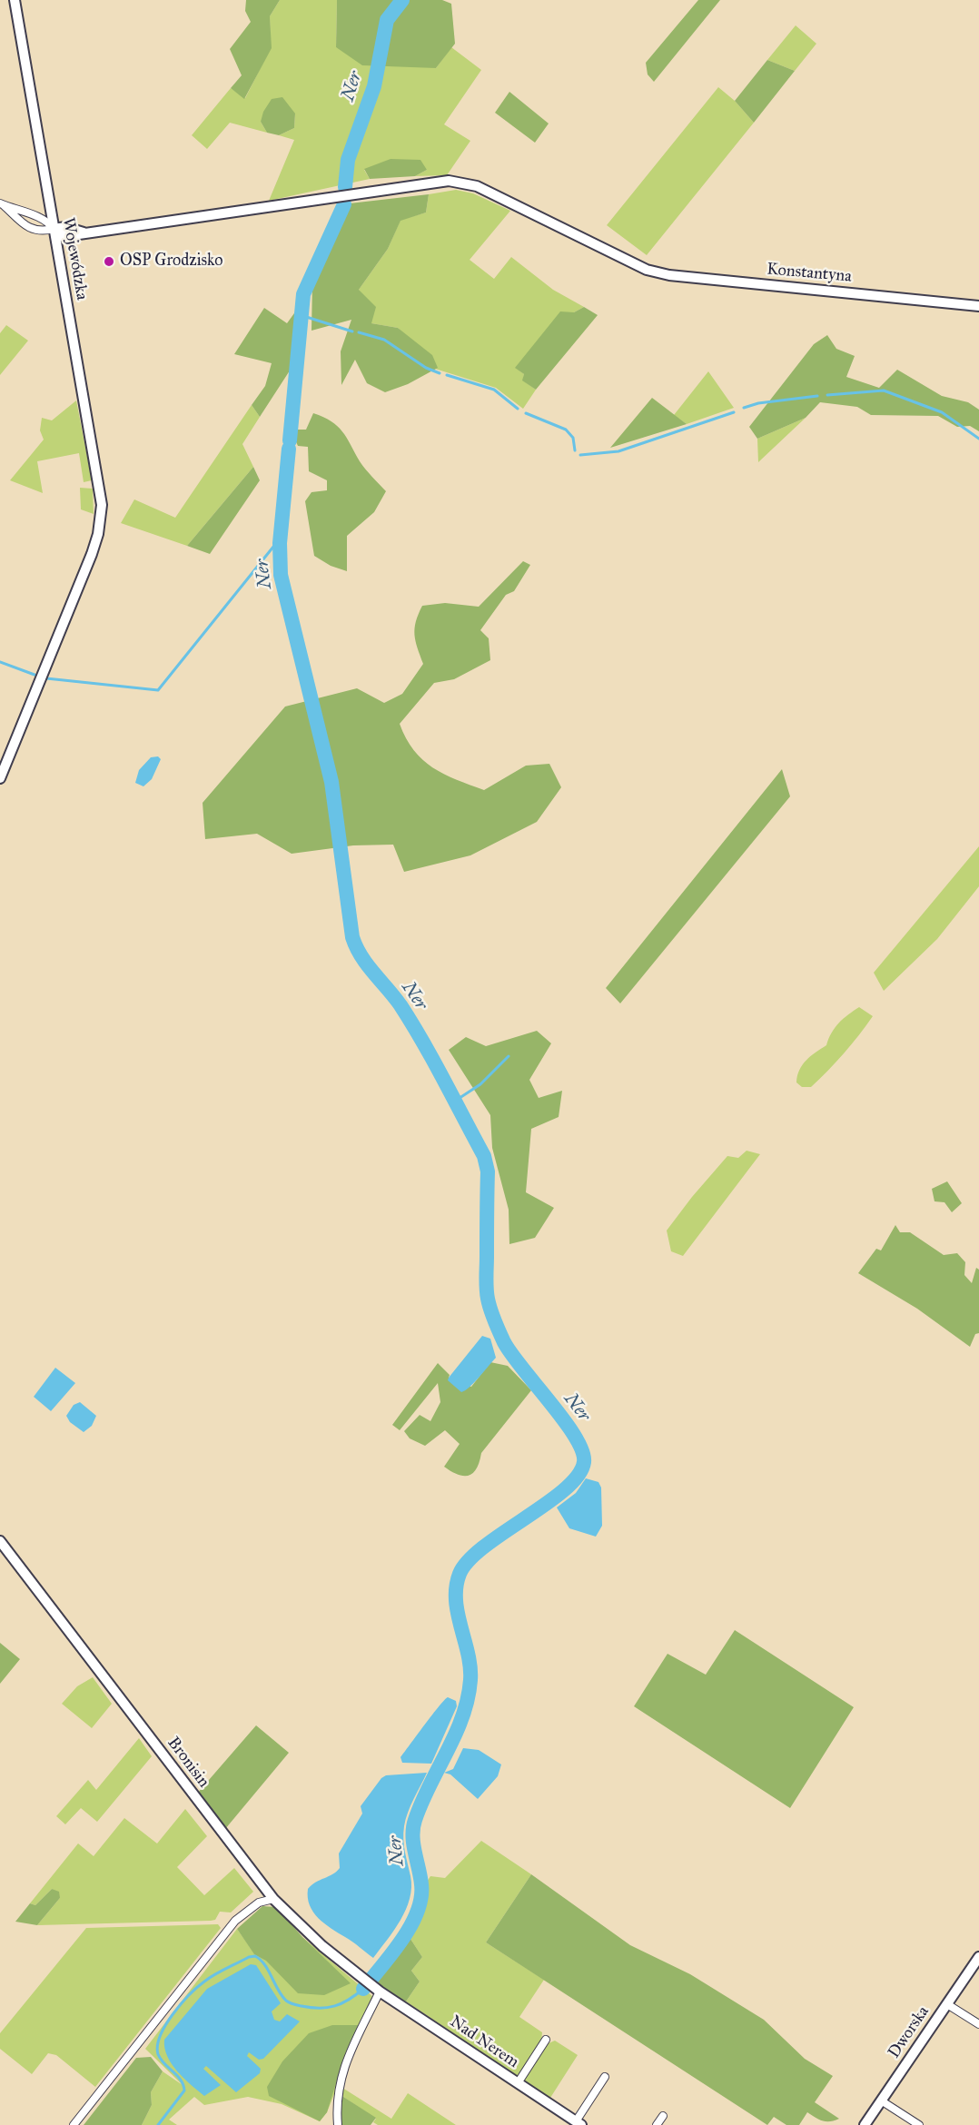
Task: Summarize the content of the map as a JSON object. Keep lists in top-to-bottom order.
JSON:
{
  "streets": {
    "street": [
      "Wojewódzka",
      "Konstantyna",
      "Bronisin",
      "Dworska",
      "Nad Nerem"
    ]
  },
  "crossings": [
    ["Wojewódzka", "Konstantyna"],
    ["Bronisin", "Nad Nerem"]
  ],
  "water": ["Ner"],
  "places": ["OSP Grodzisko"]
}
